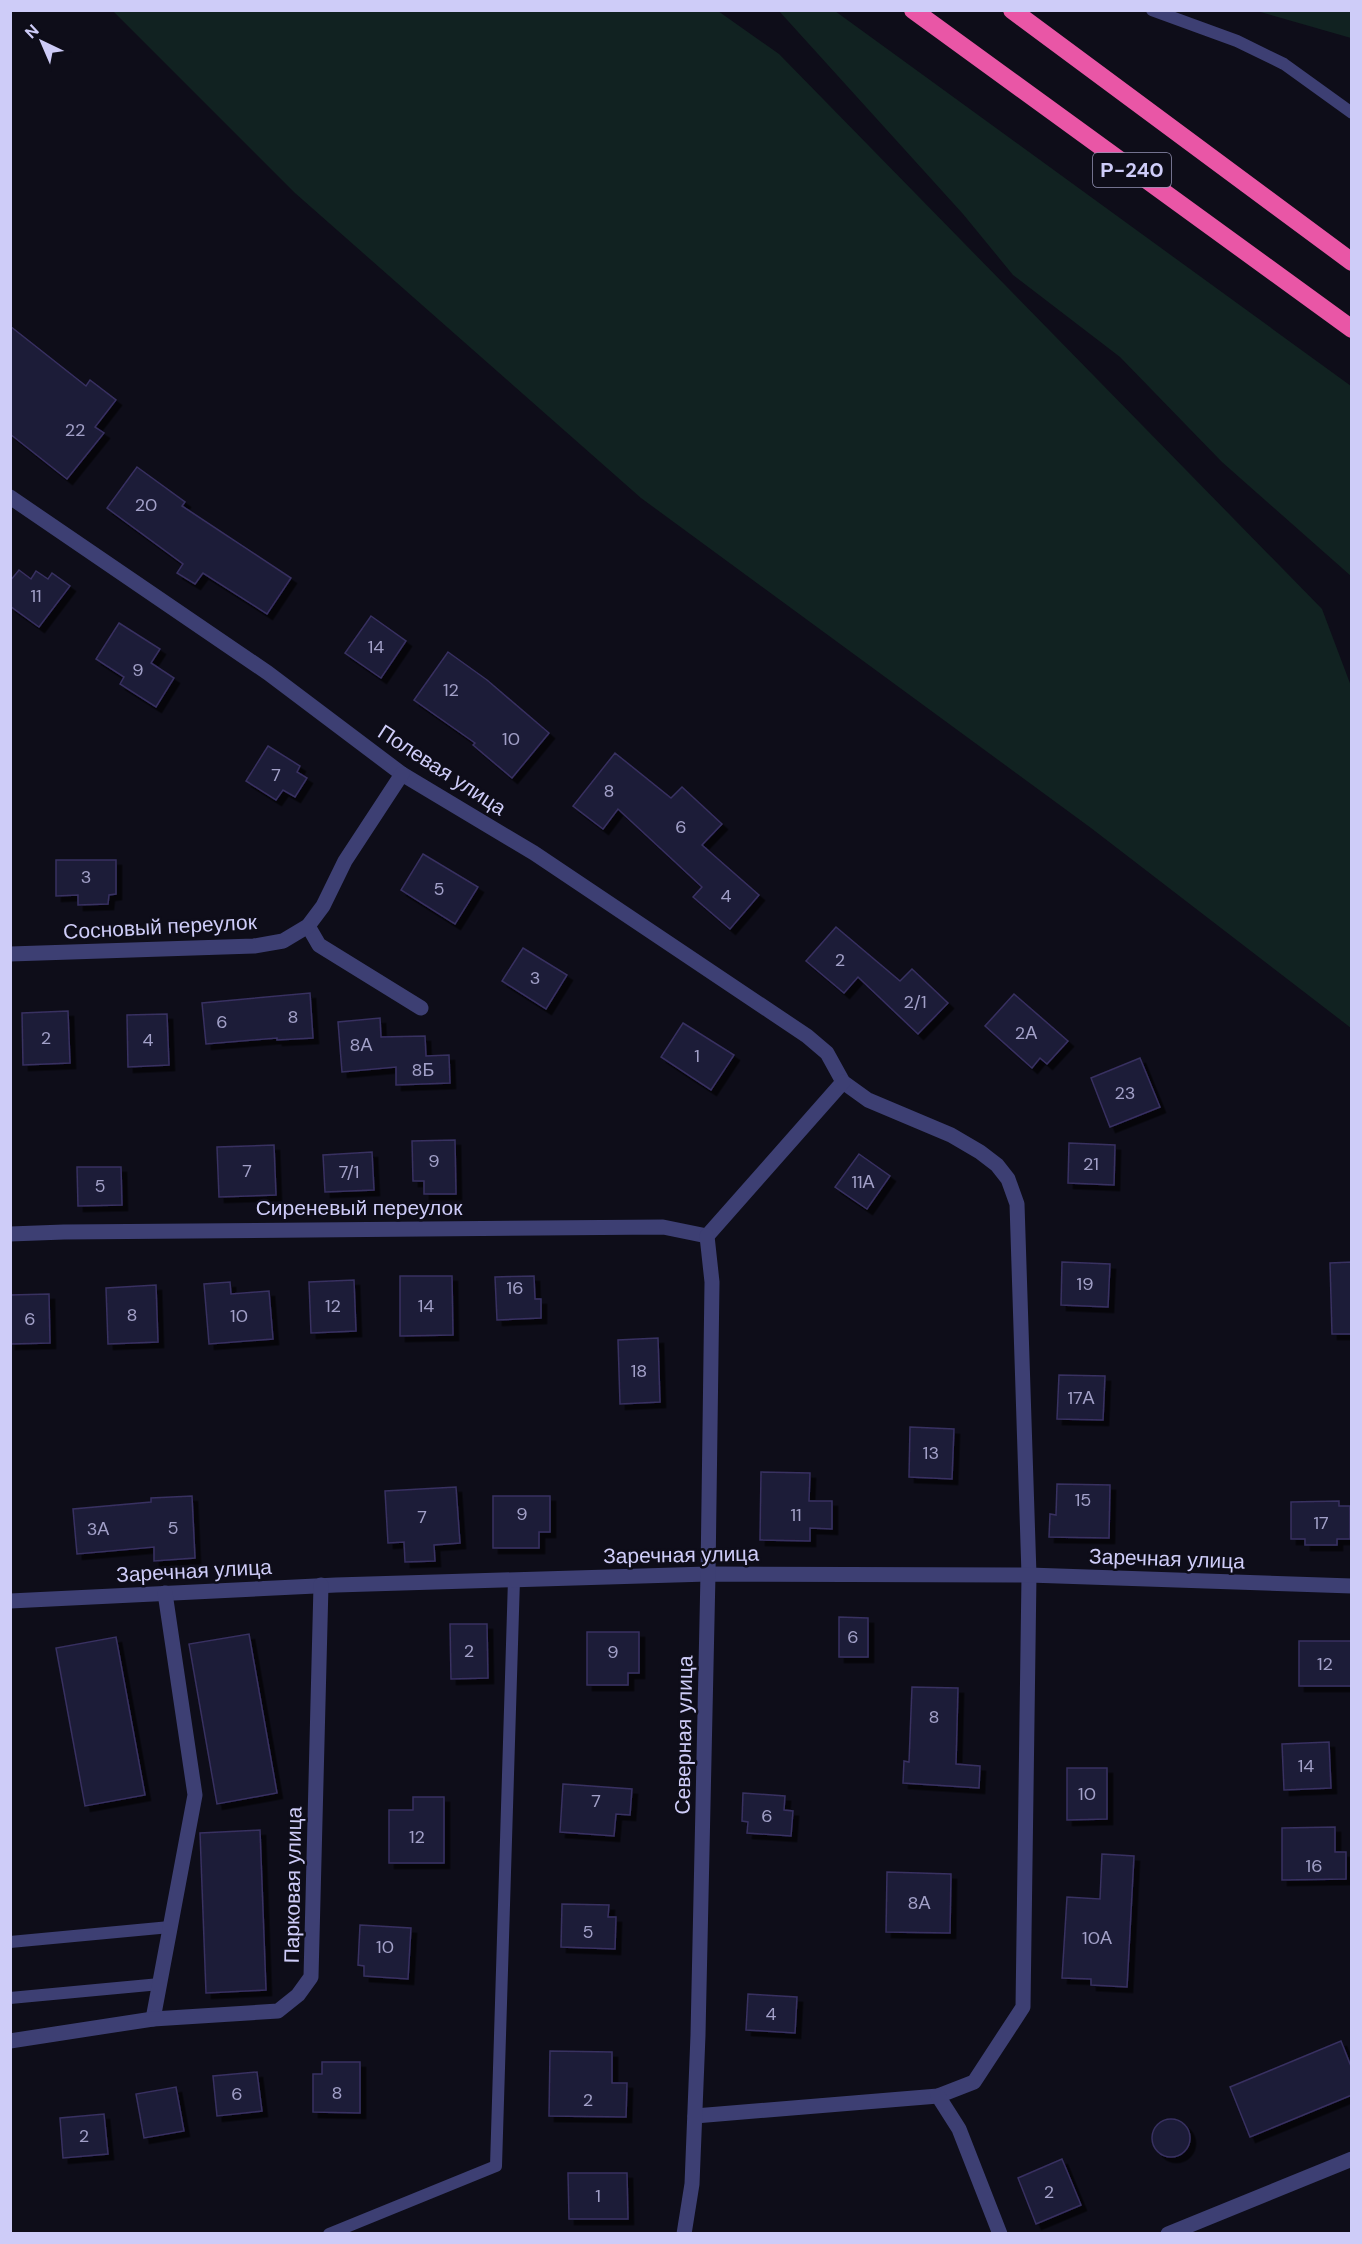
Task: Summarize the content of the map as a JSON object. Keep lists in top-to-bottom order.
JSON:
{
  "streets": {
    "highway": ["Р-240"],
    "street": [
      "Полевая улица",
      "Сосновый переулок",
      "Сиреневый переулок",
      "Заречная улица",
      "Северная улица",
      "Парковая улица"
    ]
  },
  "crossings": [
    ["Полевая улица", "Сосновый переулок"],
    ["Сиреневый переулок", "Северная улица"],
    ["Заречная улица", "Северная улица"],
    ["Заречная улица", "Парковая улица"]
  ],
  "house_numbers": [
    "22",
    "20",
    "11",
    "14",
    "9",
    "12",
    "10",
    "7",
    "8",
    "6",
    "3",
    "5",
    "4",
    "2",
    "3",
    "2/1",
    "8",
    "6",
    "2А",
    "2",
    "4",
    "8А",
    "1",
    "8Б",
    "23",
    "9",
    "21",
    "7",
    "7/1",
    "11А",
    "5",
    "19",
    "16",
    "12",
    "14",
    "8",
    "10",
    "6",
    "18",
    "17А",
    "13",
    "15",
    "9",
    "11",
    "7",
    "17",
    "5",
    "3А",
    "6",
    "2",
    "9",
    "12",
    "8",
    "14",
    "10",
    "7",
    "6",
    "12",
    "16",
    "8А",
    "5",
    "10А",
    "10",
    "4",
    "8",
    "6",
    "2",
    "2",
    "2",
    "1"
  ],
  "north": "top left"
}
